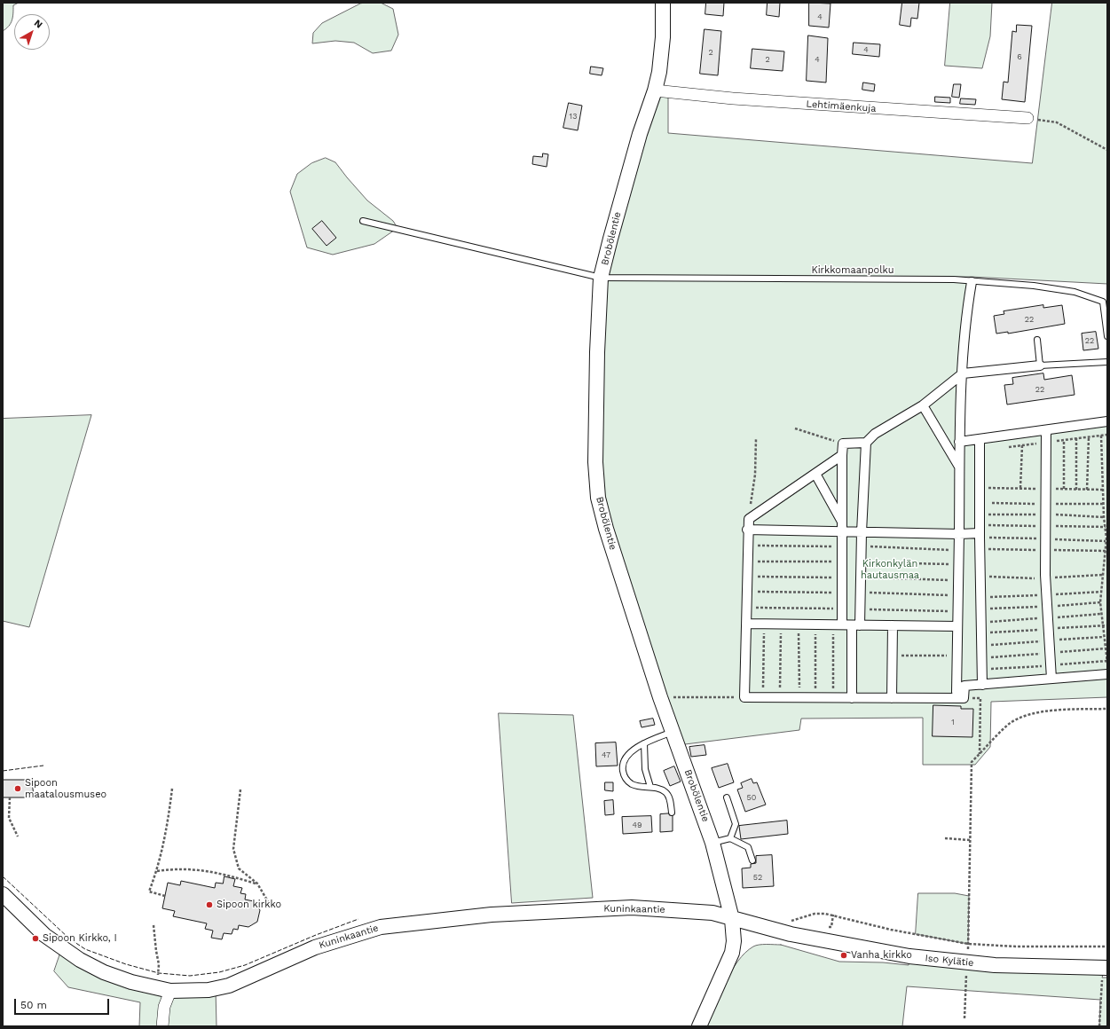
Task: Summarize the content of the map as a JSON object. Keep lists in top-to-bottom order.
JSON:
{
  "streets": {
    "street": [
      "Lehtimäenkuja",
      "Brobölentie",
      "Kuninkaantie",
      "Iso Kylätie"
    ],
    "lane": ["Kirkkomaanpolku"]
  },
  "crossings": [
    ["Lehtimäenkuja", "Brobölentie"],
    ["Brobölentie", "Kirkkomaanpolku"],
    ["Brobölentie", "Kuninkaantie"],
    ["Brobölentie", "Iso Kylätie"],
    ["Kuninkaantie", "Iso Kylätie"]
  ],
  "parks": ["Kirkonkylän hautausmaa"],
  "places": [
    "Sipoon maatalousmuseo",
    "Sipoon kirkko",
    "Sipoon Kirkko, I",
    "Vanha kirkko"
  ],
  "house_numbers": [
    "4",
    "4",
    "2",
    "6",
    "2",
    "4",
    "13",
    "22",
    "22",
    "22",
    "1",
    "47",
    "50",
    "49",
    "52"
  ],
  "scale_bar": "50 m",
  "north": "top right"
}
